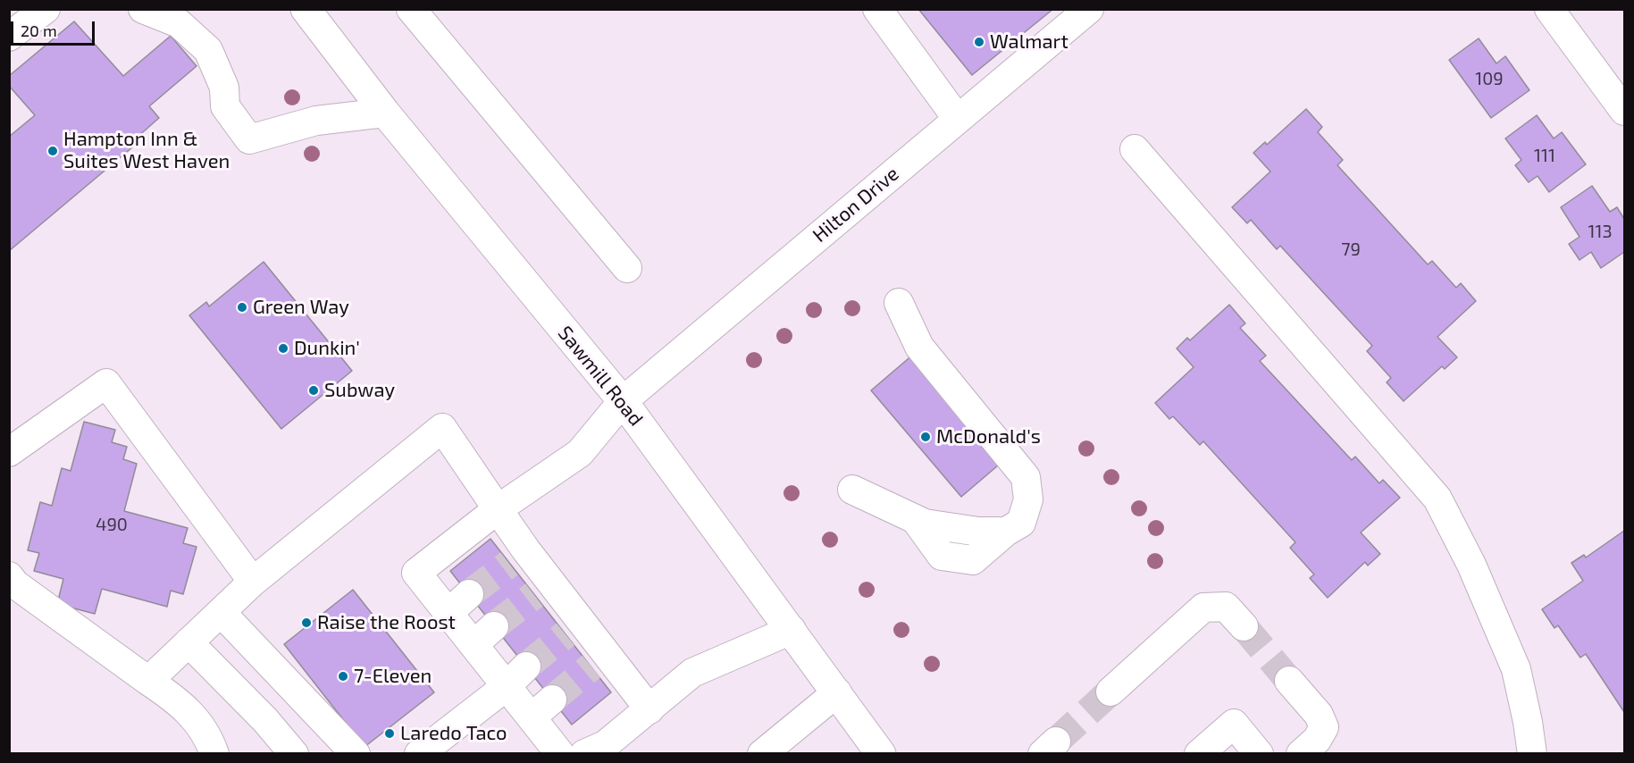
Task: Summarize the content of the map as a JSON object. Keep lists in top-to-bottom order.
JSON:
{
  "streets": {
    "main road": ["Sawmill Road"],
    "street": ["Hilton Drive"]
  },
  "crossings": [
    ["Hilton Drive", "Sawmill Road"]
  ],
  "places": [
    "Walmart",
    "Hampton Inn & Suites West Haven",
    "Green Way",
    "Dunkin'",
    "Subway",
    "McDonald's",
    "Raise the Roost",
    "7-Eleven",
    "Laredo Taco"
  ],
  "house_numbers": [
    "109",
    "111",
    "113",
    "79",
    "490"
  ],
  "scale_bar": "20 m"
}
